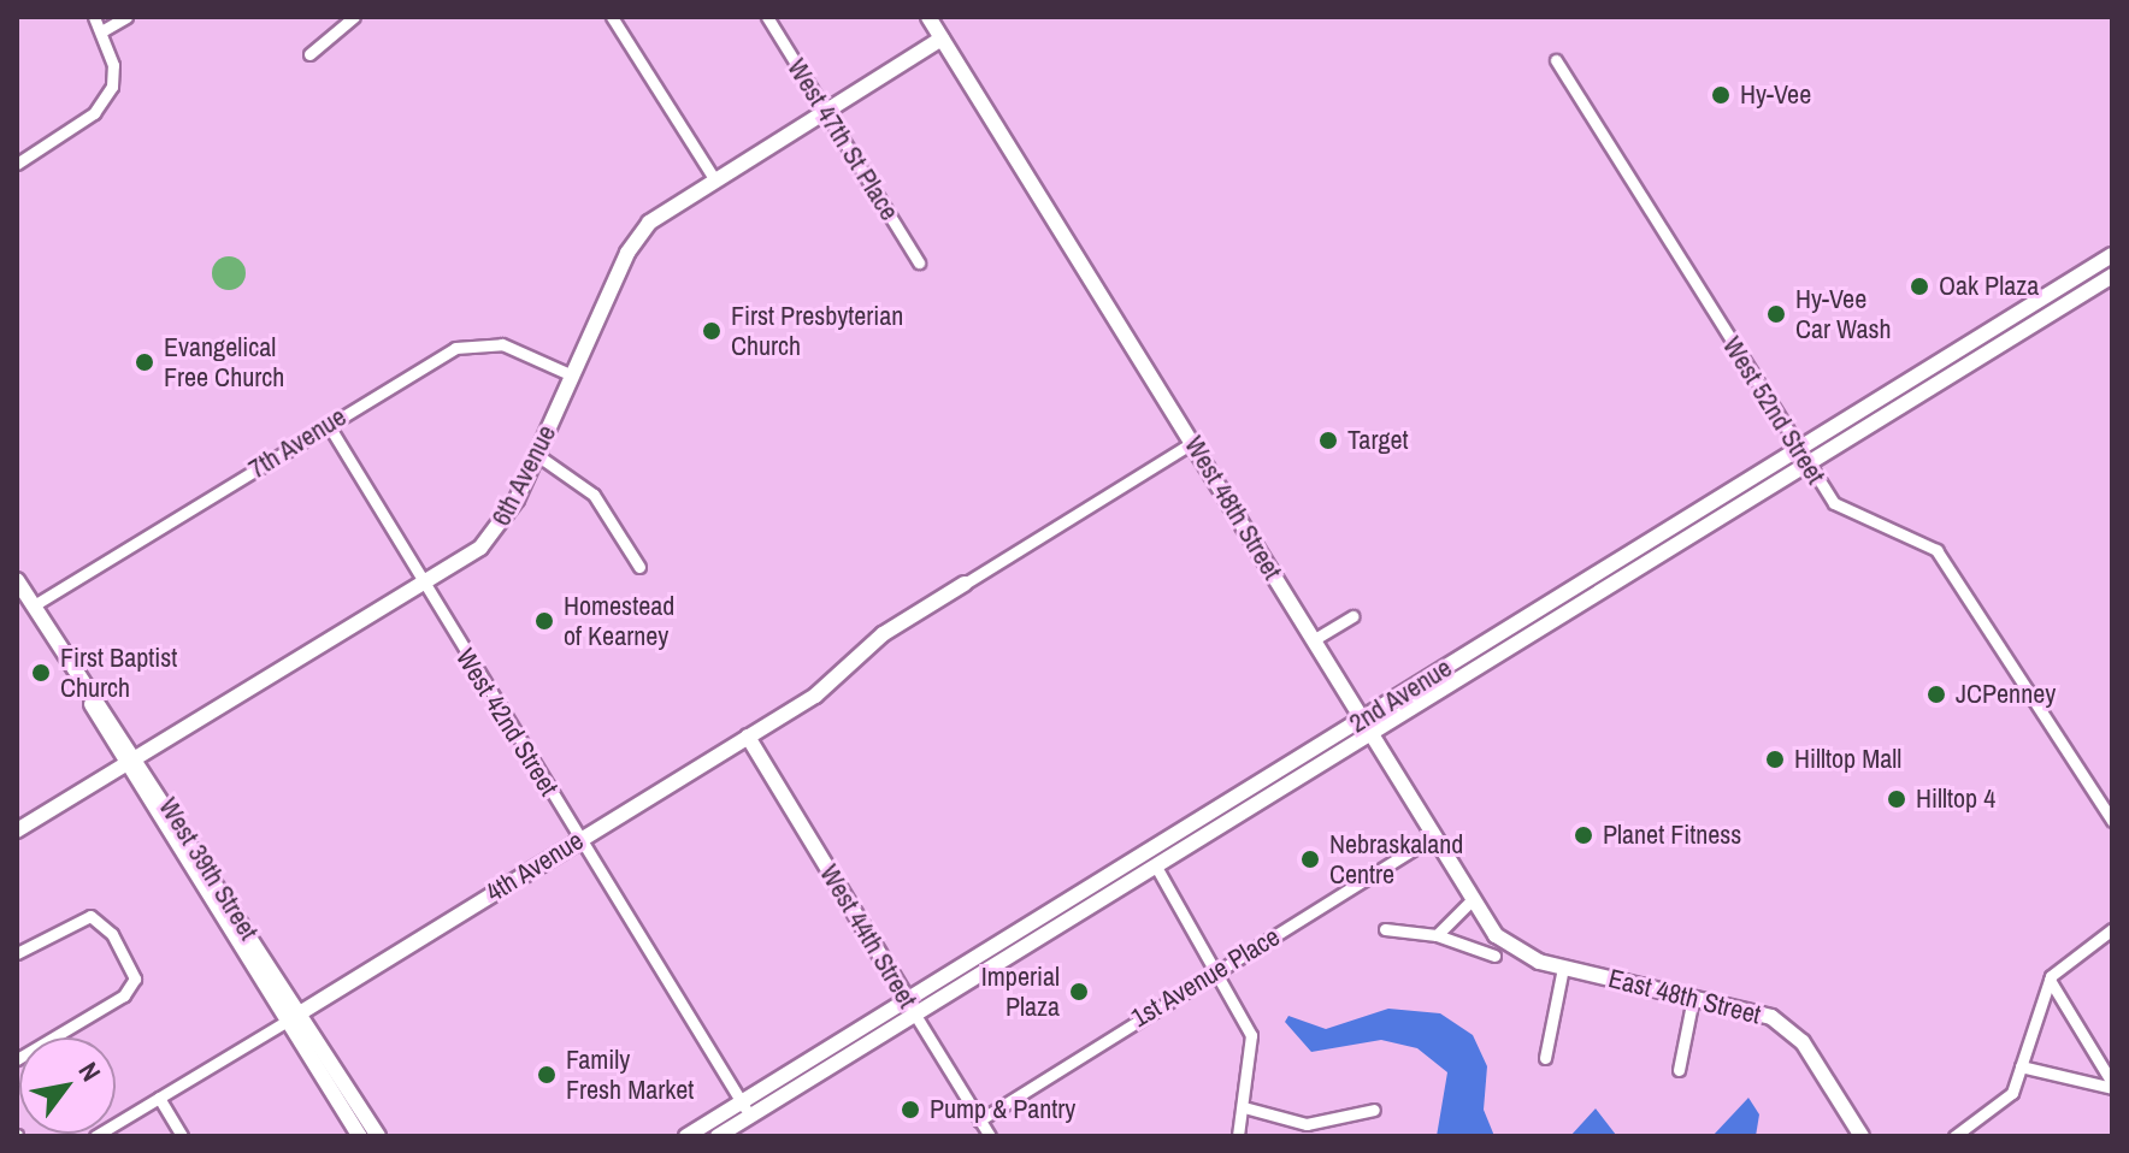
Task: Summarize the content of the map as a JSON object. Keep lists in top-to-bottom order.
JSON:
{
  "streets": {
    "street": [
      "West 47th St Place",
      "West 52nd Street",
      "7th Avenue",
      "6th Avenue",
      "West 48th Street",
      "2nd Avenue",
      "West 42nd Street",
      "4th Avenue",
      "West 39th Street",
      "West 44th Street",
      "1st Avenue Place",
      "East 48th Street"
    ]
  },
  "crossings": [
    ["West 47th St Place", "6th Avenue"],
    ["West 52nd Street", "2nd Avenue"],
    ["7th Avenue", "6th Avenue"],
    ["7th Avenue", "West 42nd Street"],
    ["7th Avenue", "West 39th Street"],
    ["6th Avenue", "West 48th Street"],
    ["6th Avenue", "West 42nd Street"],
    ["6th Avenue", "West 39th Street"],
    ["West 48th Street", "2nd Avenue"],
    ["West 48th Street", "1st Avenue Place"],
    ["West 48th Street", "East 48th Street"],
    ["2nd Avenue", "West 42nd Street"],
    ["2nd Avenue", "West 44th Street"],
    ["West 42nd Street", "4th Avenue"],
    ["4th Avenue", "West 39th Street"],
    ["4th Avenue", "West 44th Street"],
    ["West 44th Street", "1st Avenue Place"]
  ],
  "places": [
    "Hy-Vee",
    "Oak Plaza",
    "Hy-Vee Car Wash",
    "First Presbyterian Church",
    "Evangelical Free Church",
    "Target",
    "Homestead of Kearney",
    "First Baptist Church",
    "JCPenney",
    "Hilltop Mall",
    "Hilltop 4",
    "Planet Fitness",
    "Nebraskaland Centre",
    "Imperial Plaza",
    "Family Fresh Market",
    "Pump & Pantry"
  ],
  "north": "top right"
}
